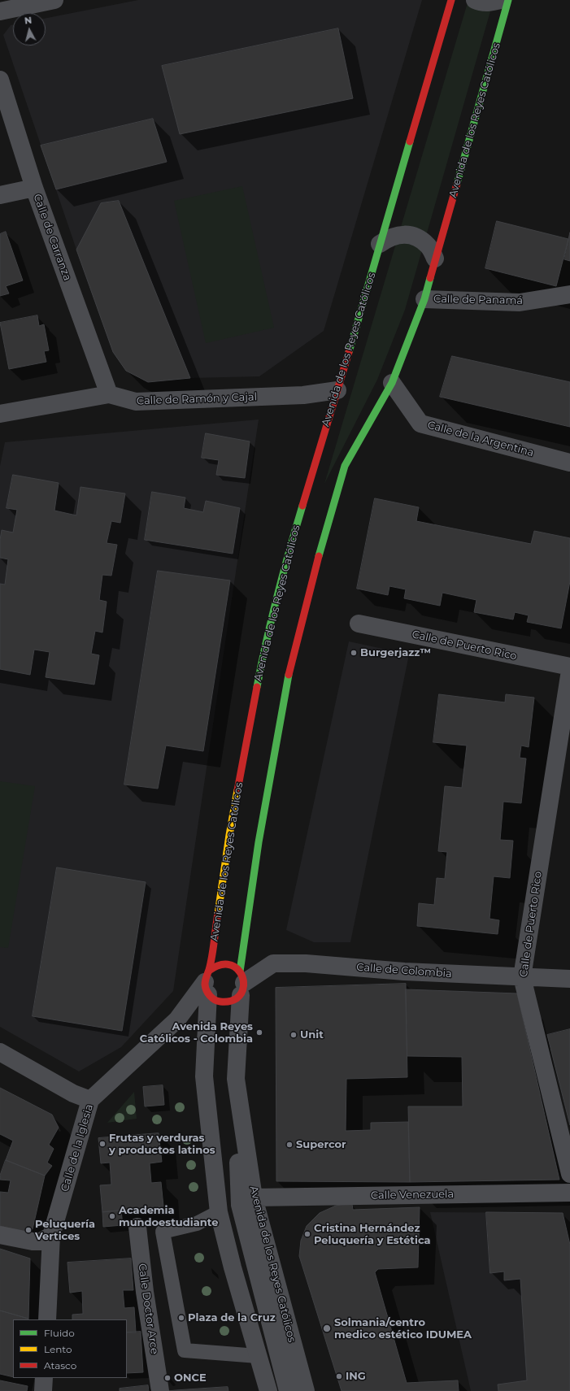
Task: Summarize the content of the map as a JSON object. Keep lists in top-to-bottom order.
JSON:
{
  "streets": {
    "street": [
      "Avenida de los Reyes Católicos",
      "Calle de Carranza",
      "Calle de Panamá",
      "Calle de Ramón y Cajal",
      "Calle de la Argentina",
      "Calle de Puerto Rico",
      "Calle de Colombia",
      "Calle de la Iglesia",
      "Calle Venezuela",
      "Calle Doctor Arce"
    ]
  },
  "crossings": [
    ["Avenida de los Reyes Católicos", "Calle de Panamá"],
    ["Avenida de los Reyes Católicos", "Calle de Ramón y Cajal"],
    ["Avenida de los Reyes Católicos", "Calle de la Argentina"],
    ["Avenida de los Reyes Católicos", "Calle de Colombia"],
    ["Avenida de los Reyes Católicos", "Calle de la Iglesia"],
    ["Avenida de los Reyes Católicos", "Calle Venezuela"],
    ["Calle de Carranza", "Calle de Ramón y Cajal"],
    ["Calle de Puerto Rico", "Calle de Colombia"],
    ["Calle de Colombia", "Calle de la Iglesia"]
  ],
  "places": [
    "Burgerjazz™",
    "Avenida Reyes Católicos - Colombia",
    "Unit",
    "Frutas y verduras y productos latinos",
    "Supercor",
    "Academia mundoestudiante",
    "Peluquería Vertices",
    "Cristina Hernández Peluquería y Estética",
    "Plaza de la Cruz",
    "Solmania/centro medico estético IDUMEA",
    "ING",
    "ONCE"
  ],
  "legend": ["Fluido", "Lento", "Atasco"],
  "north": "top"
}
